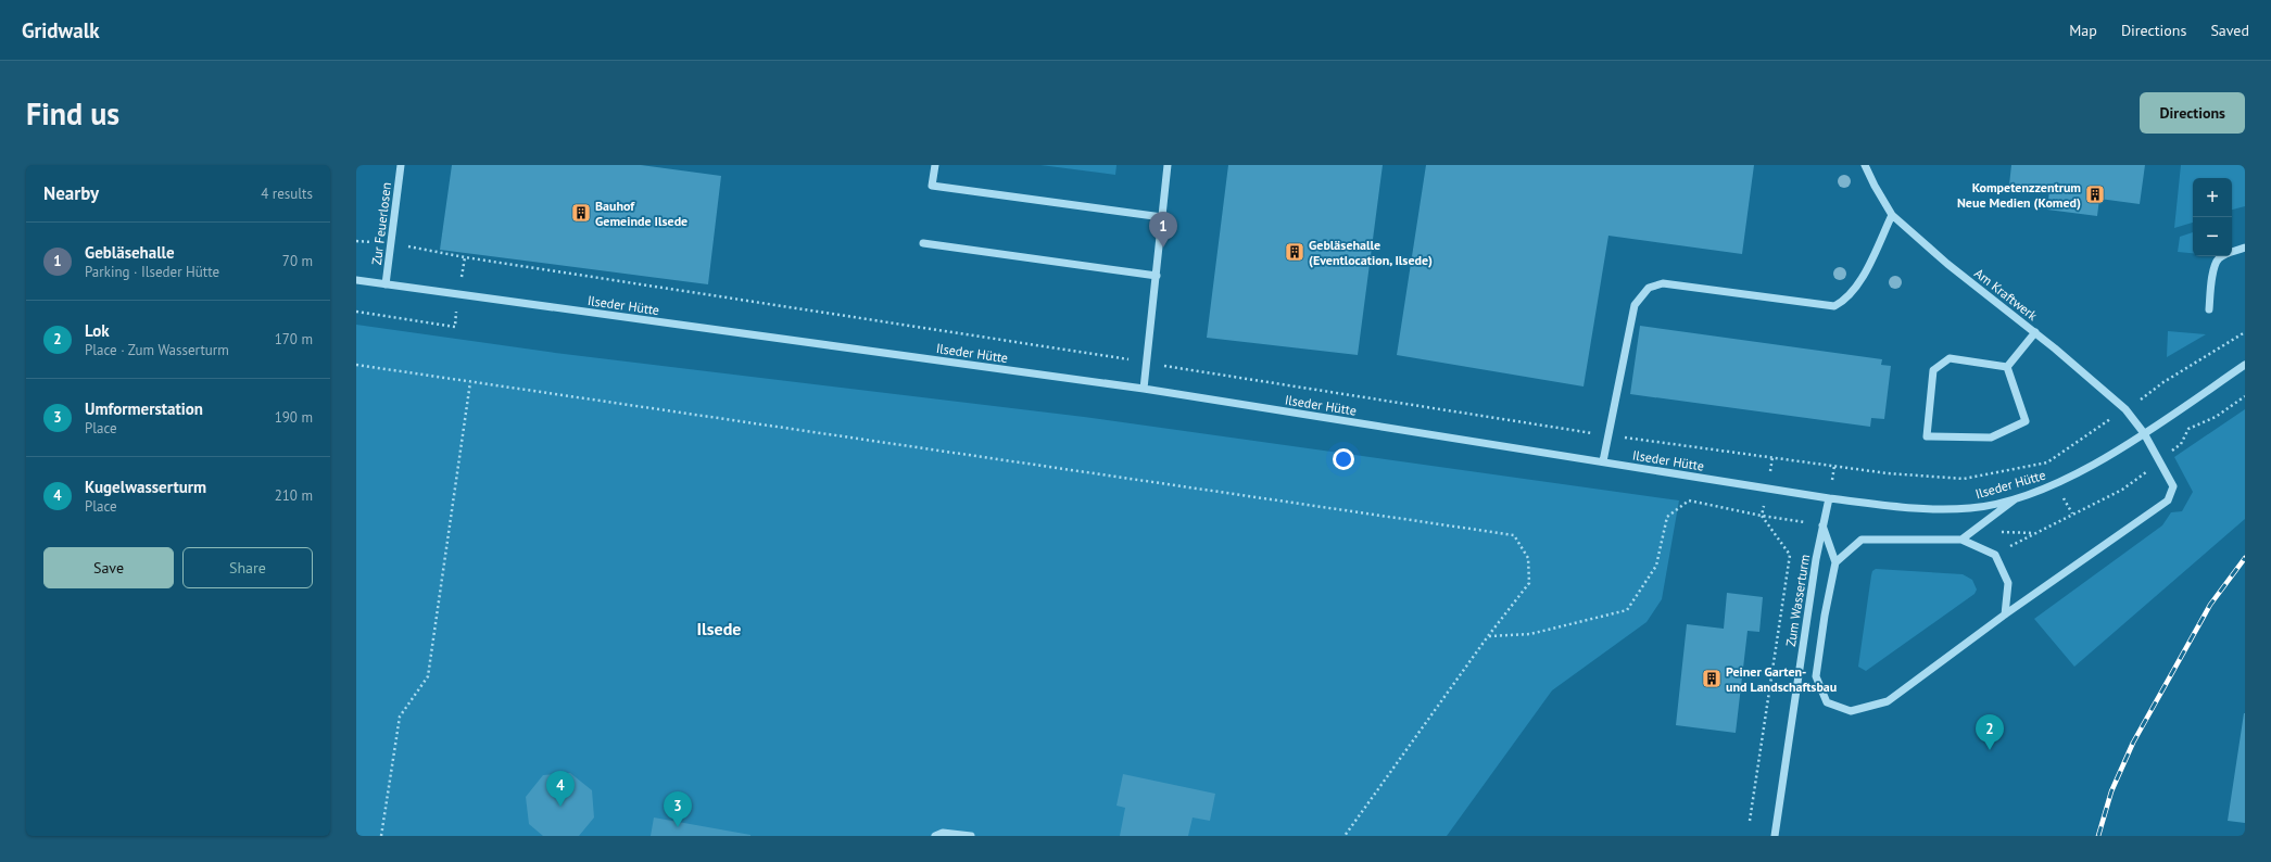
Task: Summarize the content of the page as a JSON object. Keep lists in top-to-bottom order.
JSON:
{
  "streets": {
    "street": [
      "Zur Feuerlosen",
      "Am Kraftwerk",
      "Ilseder Hütte",
      "Zum Wasserturm"
    ]
  },
  "crossings": [
    ["Zur Feuerlosen", "Ilseder Hütte"],
    ["Am Kraftwerk", "Ilseder Hütte"],
    ["Ilseder Hütte", "Zum Wasserturm"]
  ],
  "districts": ["Ilsede"],
  "places": {
    "building": [
      "Kompetenzzentrum Neue Medien (Komed)",
      "Bauhof Gemeinde Ilsede",
      "Gebläsehalle (Eventlocation, Ilsede)",
      "Peiner Garten- und Landschaftsbau"
    ]
  },
  "page": {
    "header": "Gridwalk",
    "nav": ["Map", "Directions", "Saved"],
    "buttons": [
      "Directions",
      ["Save", "Share"]
    ],
    "title": "Find us",
    "heading": ["Nearby", "4 results"],
    "map_buttons": ["+", "−"],
    "pins": [
      "1",
      "2",
      "4",
      "3"
    ],
    "list": [
      {
        "mark": "1",
        "name": "Gebläsehalle",
        "note": "Parking · Ilseder Hütte",
        "value": "70 m"
      },
      {
        "mark": "2",
        "name": "Lok",
        "note": "Place · Zum Wasserturm",
        "value": "170 m"
      },
      {
        "mark": "3",
        "name": "Umformerstation",
        "note": "Place",
        "value": "190 m"
      },
      {
        "mark": "4",
        "name": "Kugelwasserturm",
        "note": "Place",
        "value": "210 m"
      }
    ]
  }
}
